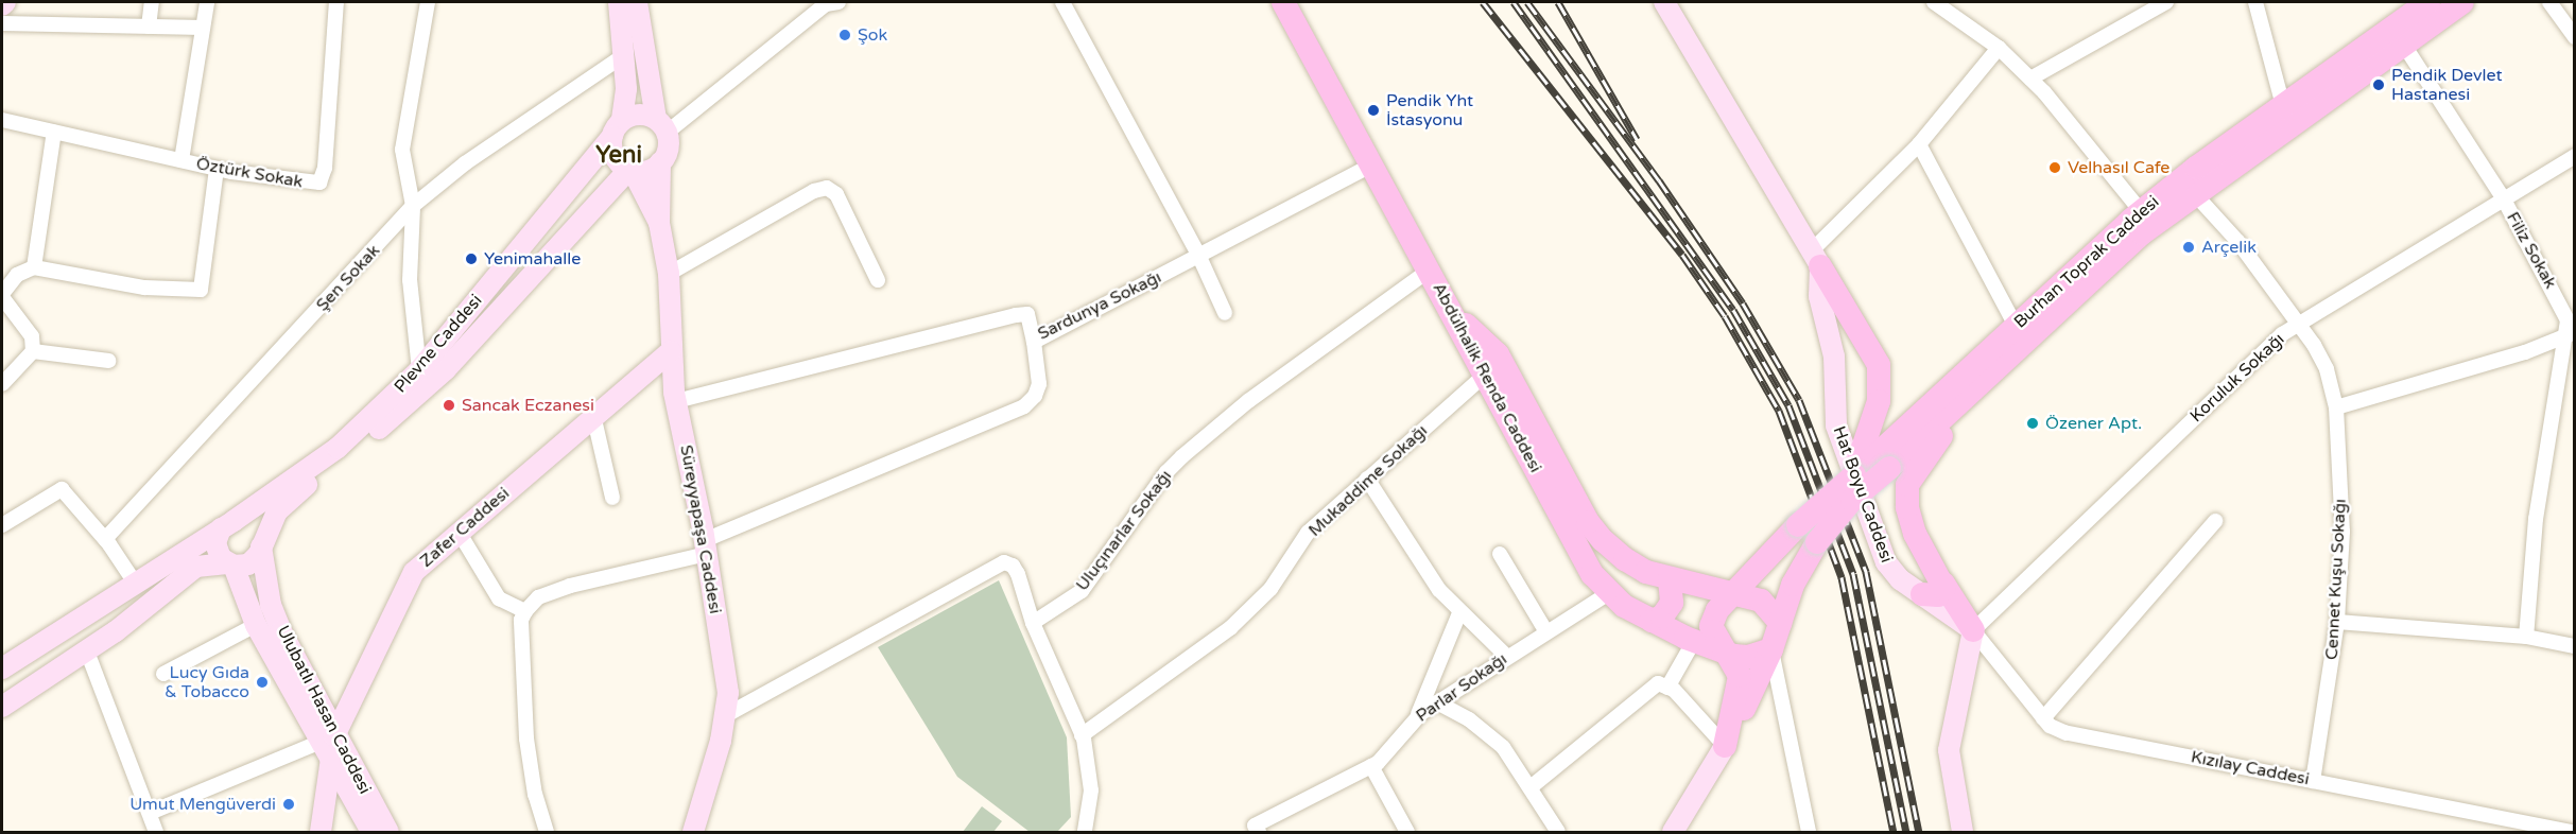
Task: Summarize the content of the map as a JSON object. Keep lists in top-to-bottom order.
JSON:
{
  "streets": {
    "main road": ["Burhan Toprak Caddesi", "Abdülhalik Renda Caddesi"],
    "street": [
      "Öztürk Sokak",
      "Filiz Sokak",
      "Şen Sokak",
      "Sardunya Sokağı",
      "Plevne Caddesi",
      "Koruluk Sokağı",
      "Mukaddime Sokağı",
      "Hat Boyu Caddesi",
      "Zafer Caddesi",
      "Süreyyapaşa Caddesi",
      "Uluçınarlar Sokağı",
      "Cennet Kuşu Sokağı",
      "Parlar Sokağı",
      "Ulubatlı Hasan Caddesi",
      "Kızılay Caddesi"
    ]
  },
  "crossings": [
    ["Filiz Sokak", "Burhan Toprak Caddesi"],
    ["Filiz Sokak", "Koruluk Sokağı"],
    ["Burhan Toprak Caddesi", "Abdülhalik Renda Caddesi"],
    ["Burhan Toprak Caddesi", "Cennet Kuşu Sokağı"],
    ["Sardunya Sokağı", "Abdülhalik Renda Caddesi"],
    ["Sardunya Sokağı", "Süreyyapaşa Caddesi"],
    ["Plevne Caddesi", "Ulubatlı Hasan Caddesi"],
    ["Abdülhalik Renda Caddesi", "Mukaddime Sokağı"],
    ["Abdülhalik Renda Caddesi", "Uluçınarlar Sokağı"],
    ["Abdülhalik Renda Caddesi", "Parlar Sokağı"],
    ["Koruluk Sokağı", "Hat Boyu Caddesi"],
    ["Koruluk Sokağı", "Cennet Kuşu Sokağı"],
    ["Koruluk Sokağı", "Kızılay Caddesi"],
    ["Hat Boyu Caddesi", "Kızılay Caddesi"],
    ["Zafer Caddesi", "Süreyyapaşa Caddesi"],
    ["Zafer Caddesi", "Ulubatlı Hasan Caddesi"],
    ["Cennet Kuşu Sokağı", "Kızılay Caddesi"]
  ],
  "districts": ["Yeni"],
  "places": [
    "Şok",
    "Pendi̇k Devlet Hastanesi̇",
    "Pendik Yht İstasyonu",
    "Velhasıl Cafe",
    "Arçelik",
    "Yenimahalle",
    "Sancak Eczanesi",
    "Özener Apt.",
    "Lucy Gıda & Tobacco",
    "Umut Mengüverdi"
  ]
}
